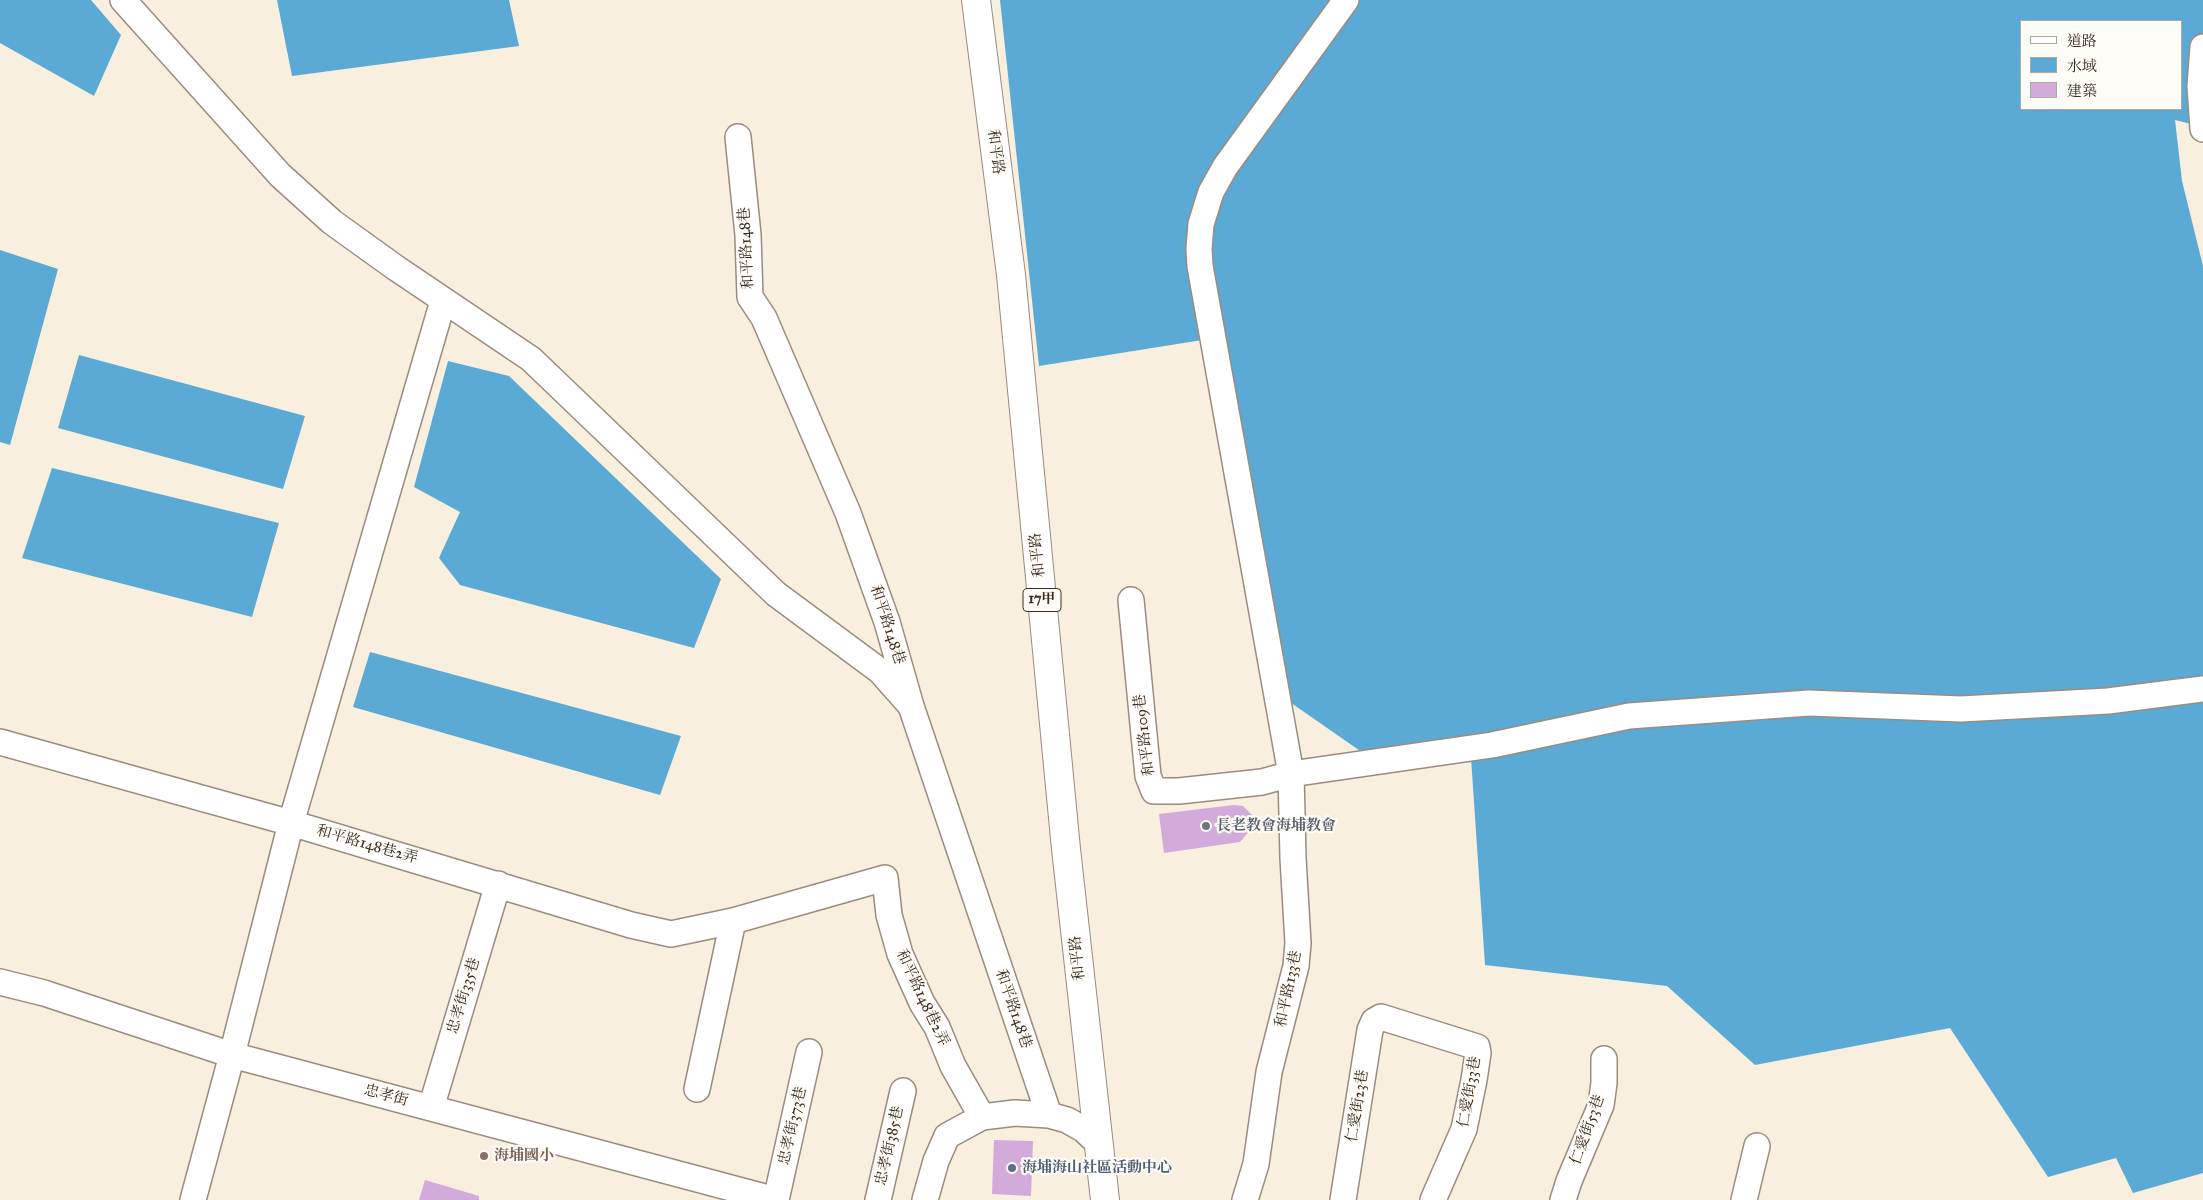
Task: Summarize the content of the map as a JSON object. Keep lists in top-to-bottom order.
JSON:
{
  "streets": {
    "main road": ["和平路", "17甲"],
    "street": [
      "和平路148巷",
      "和平路109巷",
      "和平路148巷2弄",
      "和平路133巷",
      "忠孝街335巷",
      "仁愛街33巷",
      "忠孝街",
      "仁愛街23巷",
      "忠孝街373巷",
      "仁愛街53巷",
      "忠孝街385巷"
    ]
  },
  "crossings": [
    ["和平路109巷", "和平路133巷"],
    ["和平路148巷2弄", "忠孝街335巷"],
    ["忠孝街335巷", "忠孝街"],
    ["仁愛街33巷", "仁愛街23巷"],
    ["忠孝街", "忠孝街373巷"]
  ],
  "places": ["長老教會海埔教會", "海埔國小", "海埔海山社區活動中心"],
  "legend": ["道路", "水域", "建築"]
}
